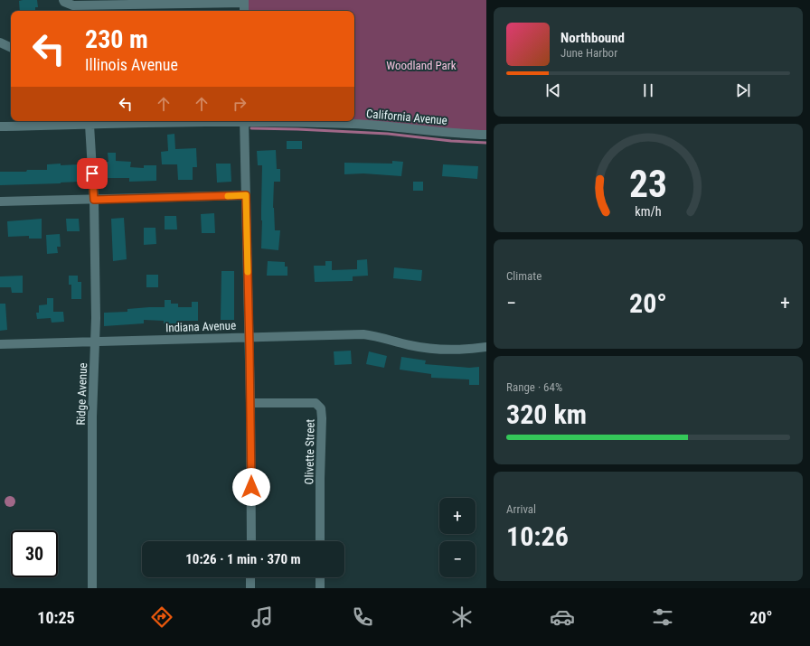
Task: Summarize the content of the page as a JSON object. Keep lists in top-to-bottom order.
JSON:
{
  "streets": {
    "street": [
      "California Avenue",
      "Indiana Avenue",
      "Ridge Avenue",
      "Olivette Street"
    ]
  },
  "crossings": [
    ["California Avenue", "Ridge Avenue"],
    ["Indiana Avenue", "Ridge Avenue"]
  ],
  "parks": ["Woodland Park"],
  "page": {
    "turn": ["230 m", "Illinois Avenue"],
    "song": ["Northbound", "June Harbor"],
    "tile": [
      "Climate",
      ["Range · 64%", "320 km"],
      ["Arrival", "10:26"]
    ],
    "heat": ["−", "20°", "+"],
    "map_buttons": ["+", "−"],
    "limit": "30",
    "trip": "10:26 · 1 min · 370 m",
    "tabs": ["10:25", "20°"],
    "gauge": ["23", "km/h"]
  }
}
